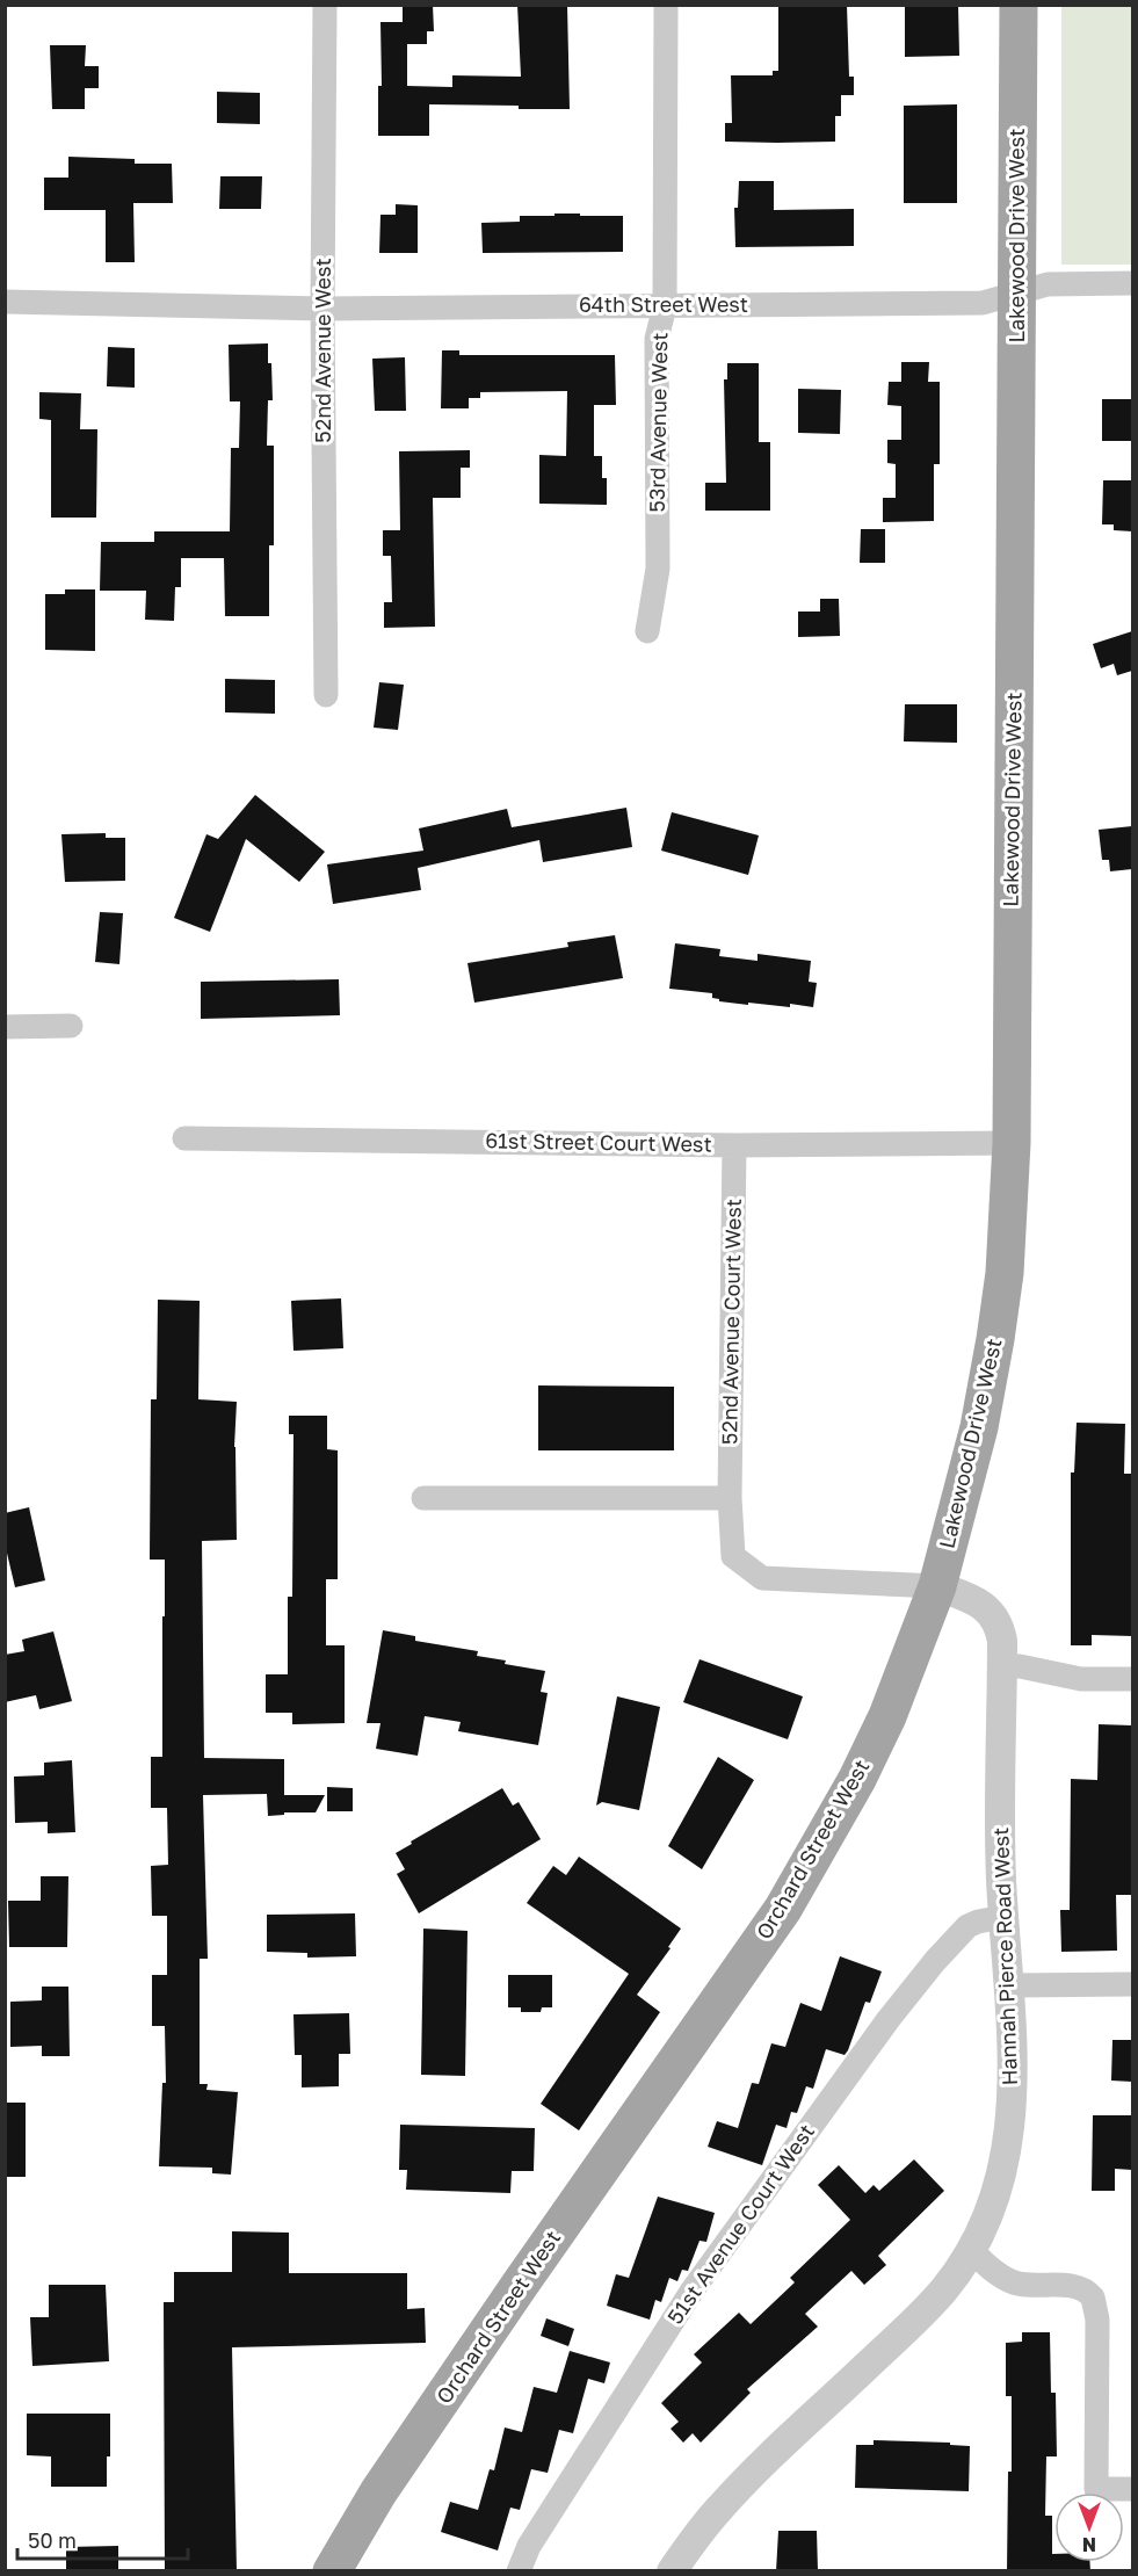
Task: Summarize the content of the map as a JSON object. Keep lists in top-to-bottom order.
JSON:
{
  "streets": {
    "main road": ["Lakewood Drive West", "Orchard Street West"],
    "street": [
      "64th Street West",
      "52nd Avenue West",
      "53rd Avenue West",
      "61st Street Court West",
      "52nd Avenue Court West",
      "Hannah Pierce Road West",
      "51st Avenue Court West"
    ]
  },
  "crossings": [
    ["Lakewood Drive West", "64th Street West"],
    ["Lakewood Drive West", "61st Street Court West"],
    ["Lakewood Drive West", "Orchard Street West"],
    ["Lakewood Drive West", "Hannah Pierce Road West"],
    ["64th Street West", "52nd Avenue West"],
    ["64th Street West", "53rd Avenue West"],
    ["61st Street Court West", "52nd Avenue Court West"],
    ["Orchard Street West", "Hannah Pierce Road West"],
    ["Hannah Pierce Road West", "51st Avenue Court West"]
  ],
  "scale_bar": "50 m",
  "north": "bottom"
}
